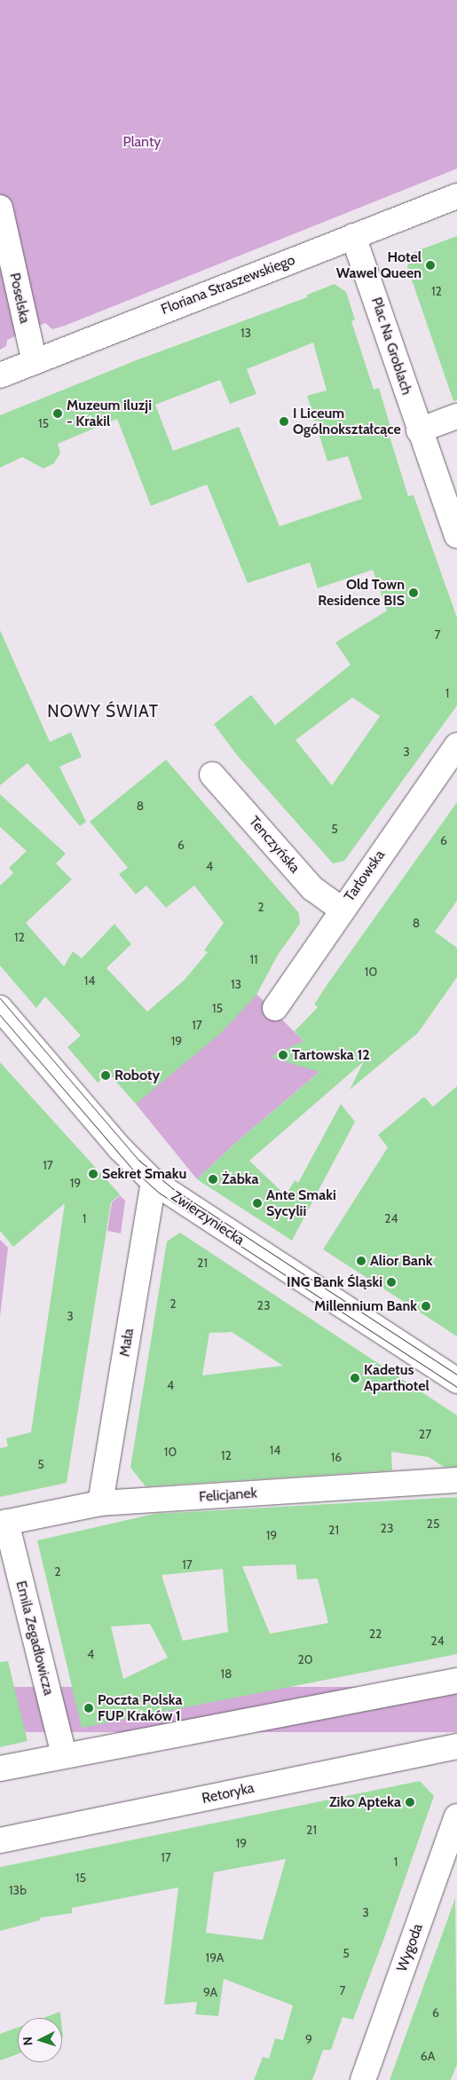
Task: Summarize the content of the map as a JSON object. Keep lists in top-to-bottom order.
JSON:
{
  "streets": {
    "street": [
      "Floriana Straszewskiego",
      "Poselska",
      "Plac Na Groblach",
      "Tenczyńska",
      "Tarłowska",
      "Zwierzyniecka",
      "Mała",
      "Felicjanek",
      "Emila Zegadłowicza",
      "Retoryka",
      "Wygoda"
    ]
  },
  "crossings": [
    ["Floriana Straszewskiego", "Poselska"],
    ["Floriana Straszewskiego", "Plac Na Groblach"],
    ["Tenczyńska", "Tarłowska"],
    ["Zwierzyniecka", "Mała"],
    ["Mała", "Felicjanek"],
    ["Felicjanek", "Emila Zegadłowicza"]
  ],
  "districts": ["NOWY ŚWIAT"],
  "parks": ["Planty"],
  "places": [
    "Hotel Wawel Queen",
    "Muzeum iluzji - Krakil",
    "I Liceum Ogólnokształcące",
    "Old Town Residence BIS",
    "Tartowska 12",
    "Roboty",
    "Sekret Smaku",
    "Żabka",
    "Ante Smaki Sycylii",
    "Alior Bank",
    "ING Bank Śląski",
    "Millennium Bank",
    "Kadetus Aparthotel",
    "Poczta Polska FUP Kraków 1",
    "Ziko Apteka"
  ],
  "house_numbers": [
    "12",
    "13",
    "15",
    "7",
    "1",
    "3",
    "8",
    "5",
    "6",
    "6",
    "4",
    "2",
    "8",
    "12",
    "11",
    "10",
    "14",
    "13",
    "15",
    "17",
    "19",
    "17",
    "19",
    "1",
    "24",
    "21",
    "2",
    "23",
    "3",
    "4",
    "27",
    "14",
    "10",
    "12",
    "16",
    "5",
    "25",
    "23",
    "21",
    "19",
    "17",
    "2",
    "22",
    "24",
    "4",
    "20",
    "18",
    "21",
    "19",
    "17",
    "1",
    "15",
    "13b",
    "3",
    "5",
    "19A",
    "7",
    "9A",
    "6",
    "9",
    "6A"
  ],
  "north": "left"
}
